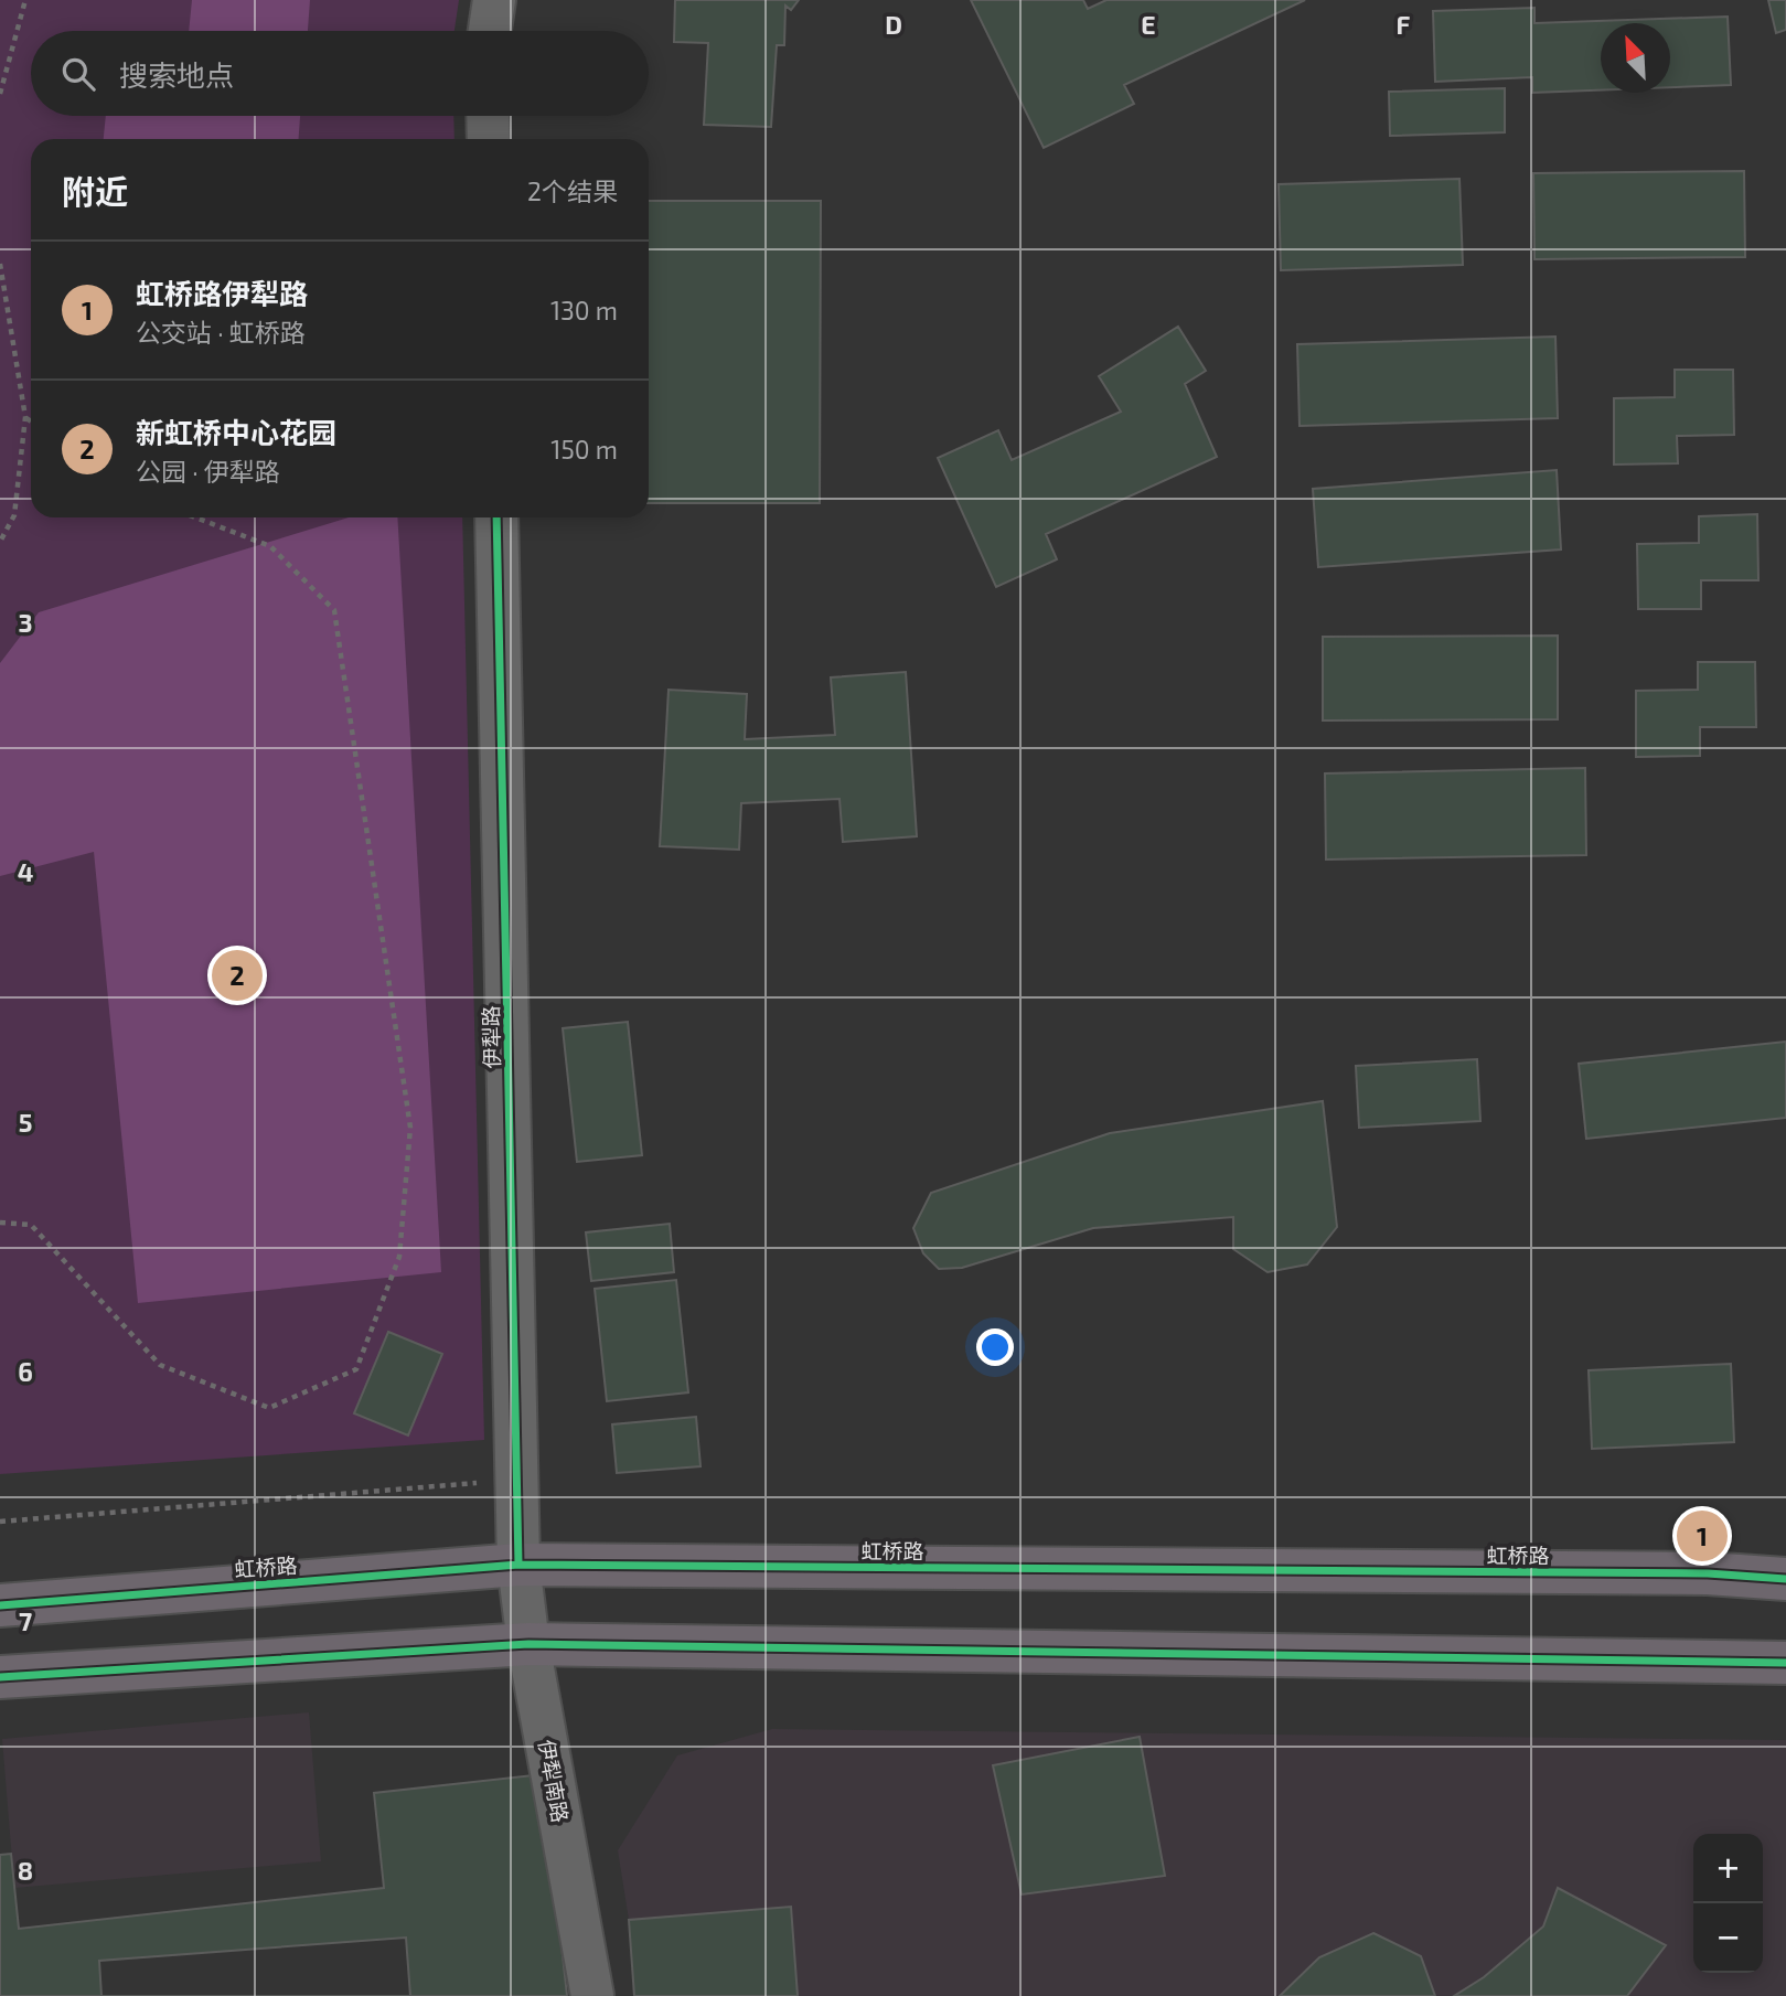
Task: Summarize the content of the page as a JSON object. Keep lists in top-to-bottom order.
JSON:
{
  "streets": {
    "main road": ["虹桥路"],
    "street": ["伊犁路", "伊犁南路"]
  },
  "crossings": [
    ["伊犁路", "虹桥路"],
    ["伊犁路", "伊犁南路"],
    ["虹桥路", "伊犁南路"]
  ],
  "north": "top left",
  "page": {
    "search": "搜索地点",
    "heading": ["附近", "2个结果"],
    "list": [
      {
        "mark": "1",
        "name": "虹桥路伊犁路",
        "note": "公交站 · 虹桥路",
        "value": "130 m"
      },
      {
        "mark": "2",
        "name": "新虹桥中心花园",
        "note": "公园 · 伊犁路",
        "value": "150 m"
      }
    ],
    "pins": ["2", "1"],
    "map_buttons": ["+", "−"]
  },
  "grid": {
    "columns": ["D", "E", "F"],
    "rows": [
      "3",
      "4",
      "5",
      "6",
      "7",
      "8"
    ]
  }
}
